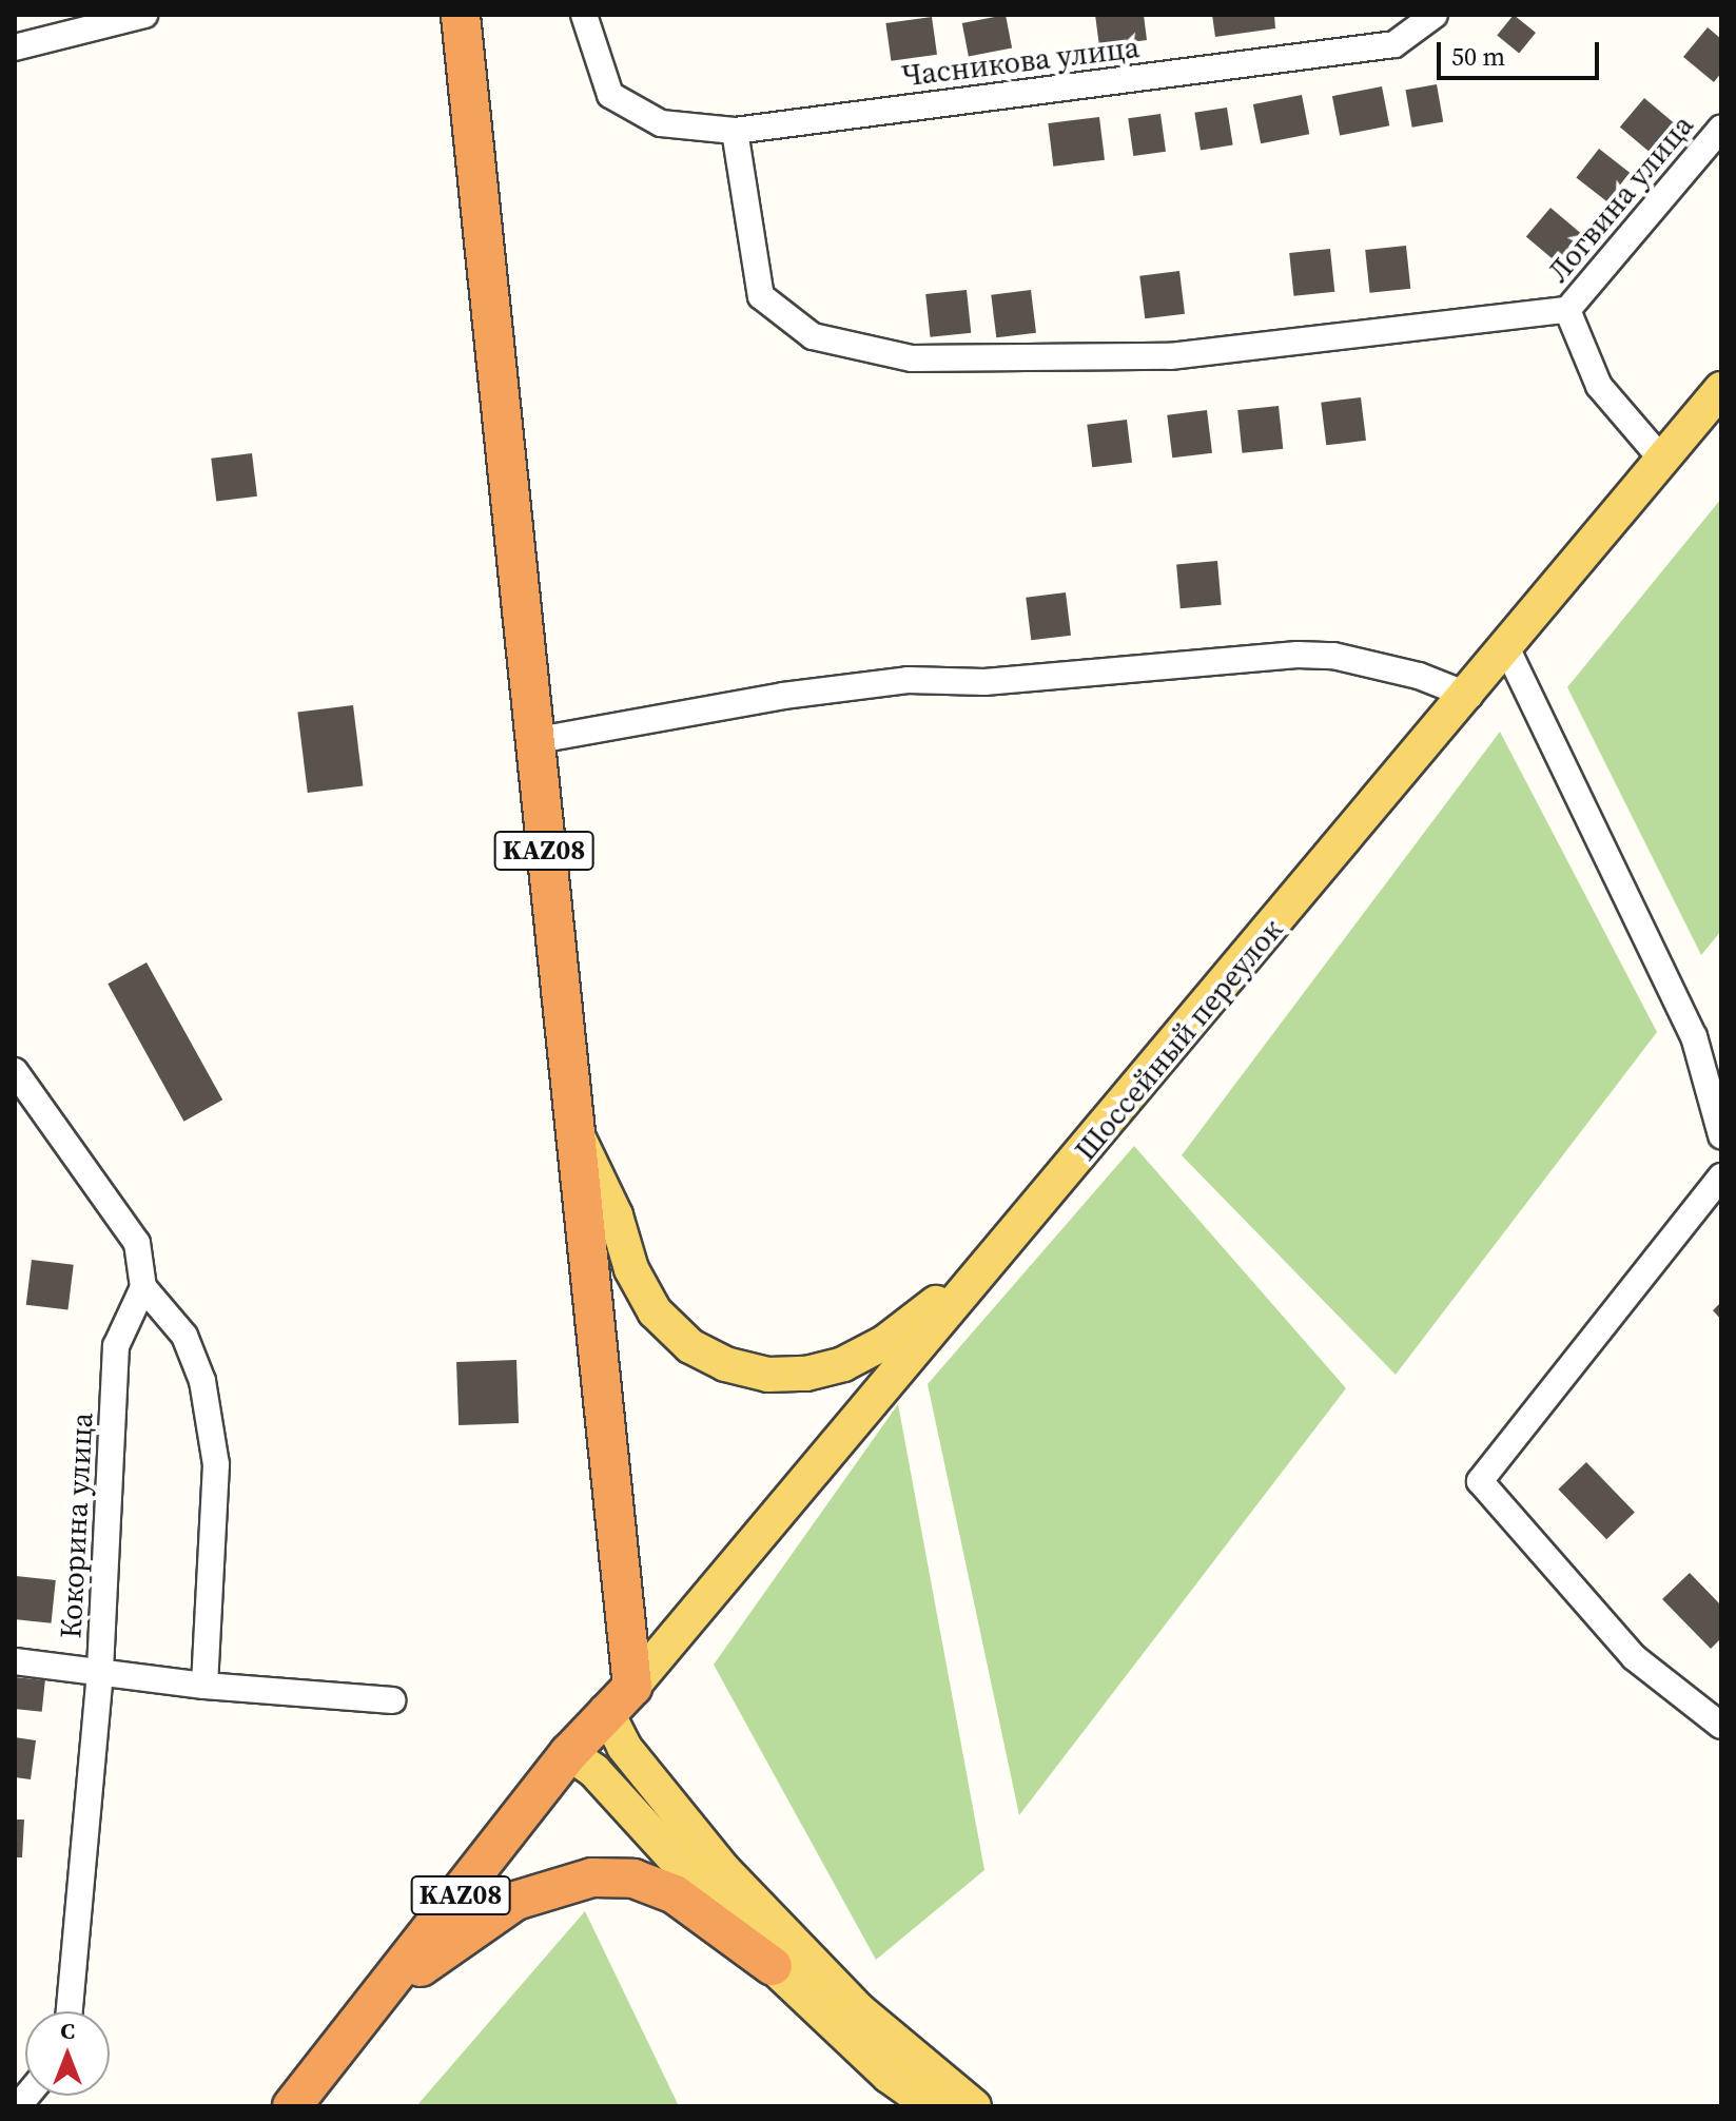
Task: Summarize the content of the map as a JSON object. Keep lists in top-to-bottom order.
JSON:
{
  "streets": {
    "highway": ["KAZ08"],
    "main road": ["Шоссейный переулок"],
    "street": ["Часникова улица", "Логвина улица", "Кокорина улица"]
  },
  "crossings": [
    ["KAZ08", "Шоссейный переулок"]
  ],
  "scale_bar": "50 m",
  "north": "top"
}
